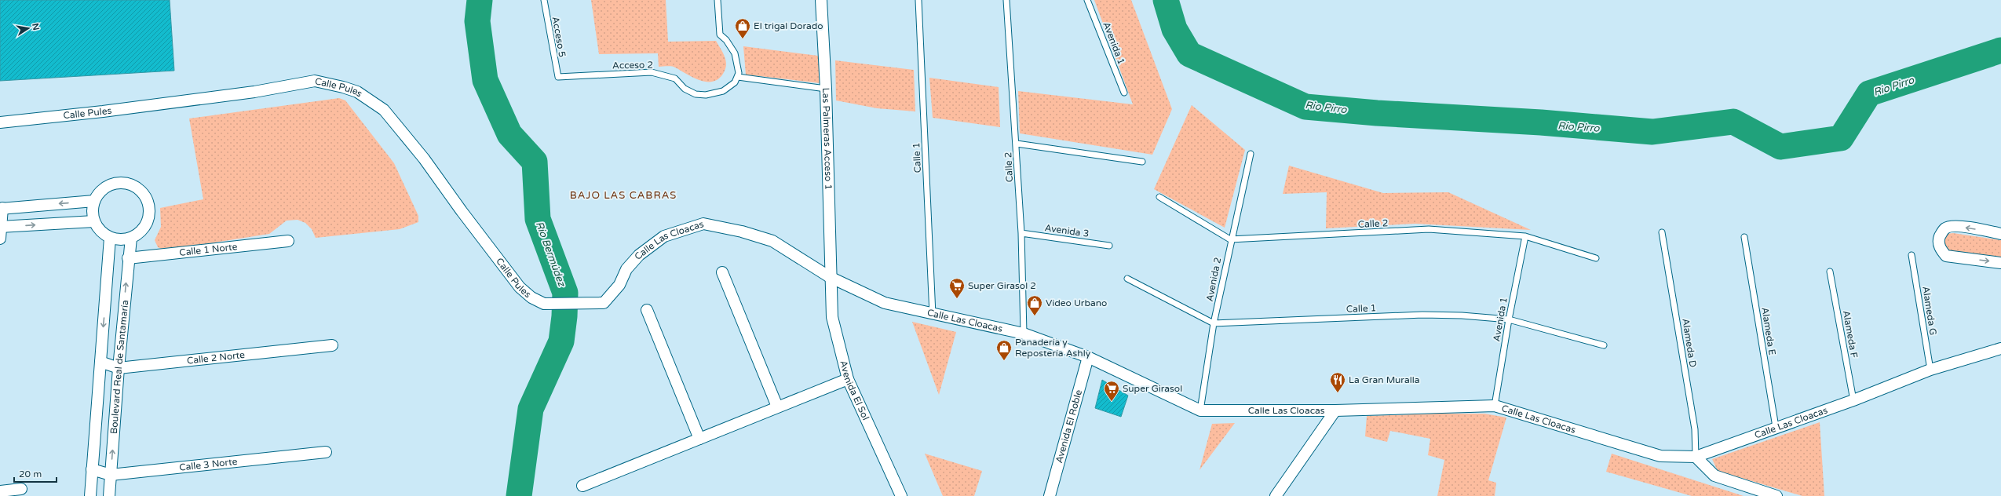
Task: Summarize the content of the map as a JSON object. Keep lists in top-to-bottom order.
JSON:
{
  "streets": {
    "street": [
      "Calle Pules",
      "Las Palmeras Acceso 1",
      "Calle Las Cloacas",
      "Calle 1 Norte",
      "Calle 2 Norte",
      "Boulevard Real de Santamaría",
      "Avenida El Sol",
      "Avenida El Roble",
      "Calle 3 Norte"
    ],
    "lane": [
      "Acceso 5",
      "Avenida 1",
      "Acceso 2",
      "Calle 1",
      "Calle 2",
      "Avenida 3",
      "Avenida 2",
      "Alameda G",
      "Alameda E",
      "Alameda F",
      "Alameda D"
    ]
  },
  "crossings": [
    ["Acceso 5", "Acceso 2"],
    ["Avenida 1", "Calle 1"],
    ["Avenida 1", "Calle 2"],
    ["Avenida 1", "Calle Las Cloacas"],
    ["Calle Pules", "Calle Las Cloacas"],
    ["Las Palmeras Acceso 1", "Calle Las Cloacas"],
    ["Las Palmeras Acceso 1", "Avenida El Sol"],
    ["Calle 1", "Calle Las Cloacas"],
    ["Calle 1", "Avenida 2"],
    ["Calle 2", "Avenida 3"],
    ["Calle 2", "Calle Las Cloacas"],
    ["Calle 2", "Avenida 2"],
    ["Calle Las Cloacas", "Avenida 2"],
    ["Calle Las Cloacas", "Alameda G"],
    ["Calle Las Cloacas", "Alameda E"],
    ["Calle Las Cloacas", "Alameda F"],
    ["Calle Las Cloacas", "Alameda D"],
    ["Calle Las Cloacas", "Avenida El Sol"],
    ["Calle Las Cloacas", "Avenida El Roble"],
    ["Calle 1 Norte", "Boulevard Real de Santamaría"],
    ["Calle 2 Norte", "Boulevard Real de Santamaría"],
    ["Boulevard Real de Santamaría", "Calle 3 Norte"]
  ],
  "districts": ["BAJO LAS CABRAS"],
  "water": ["Rio Pirro", "Río Bermúdez"],
  "places": {
    "shop": ["El trigal Dorado", "Video Urbano", "Panadería y Repostería Ashly"],
    "supermarket": ["Super Girasol 2", "Super Girasol"],
    "restaurant": ["La Gran Muralla"]
  },
  "scale_bar": "20 m",
  "north": "right"
}
